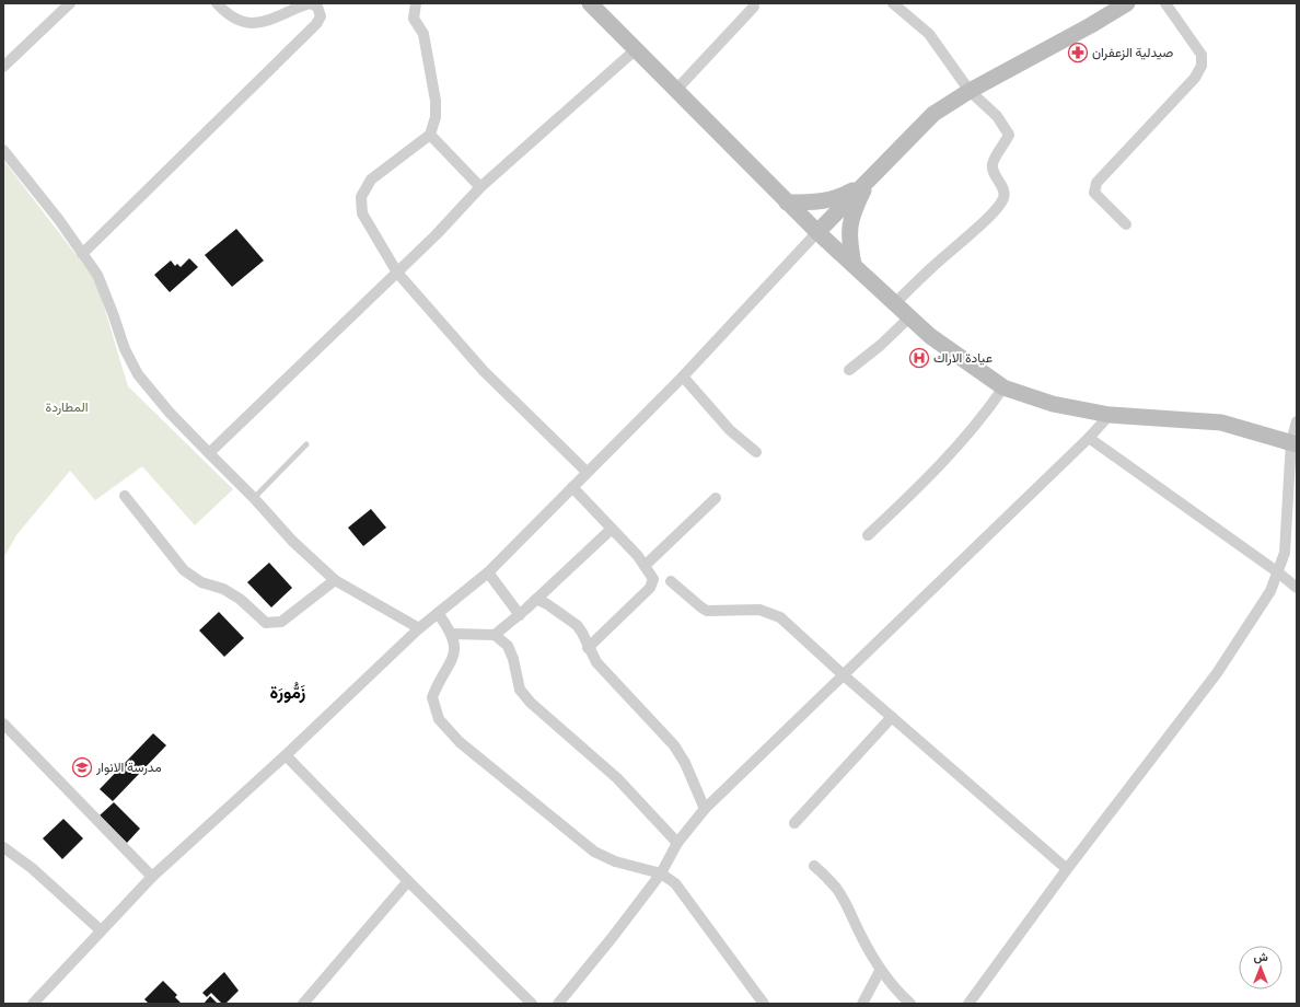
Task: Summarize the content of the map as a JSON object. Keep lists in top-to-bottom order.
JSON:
{
  "districts": ["زَمُّورَة"],
  "parks": ["المطاردة"],
  "places": {
    "pharmacy": ["صيدلية الزعفران"],
    "hospital": ["عيادة الاراك"],
    "school or university": ["مدرسة الانوار"]
  },
  "north": "top"
}
